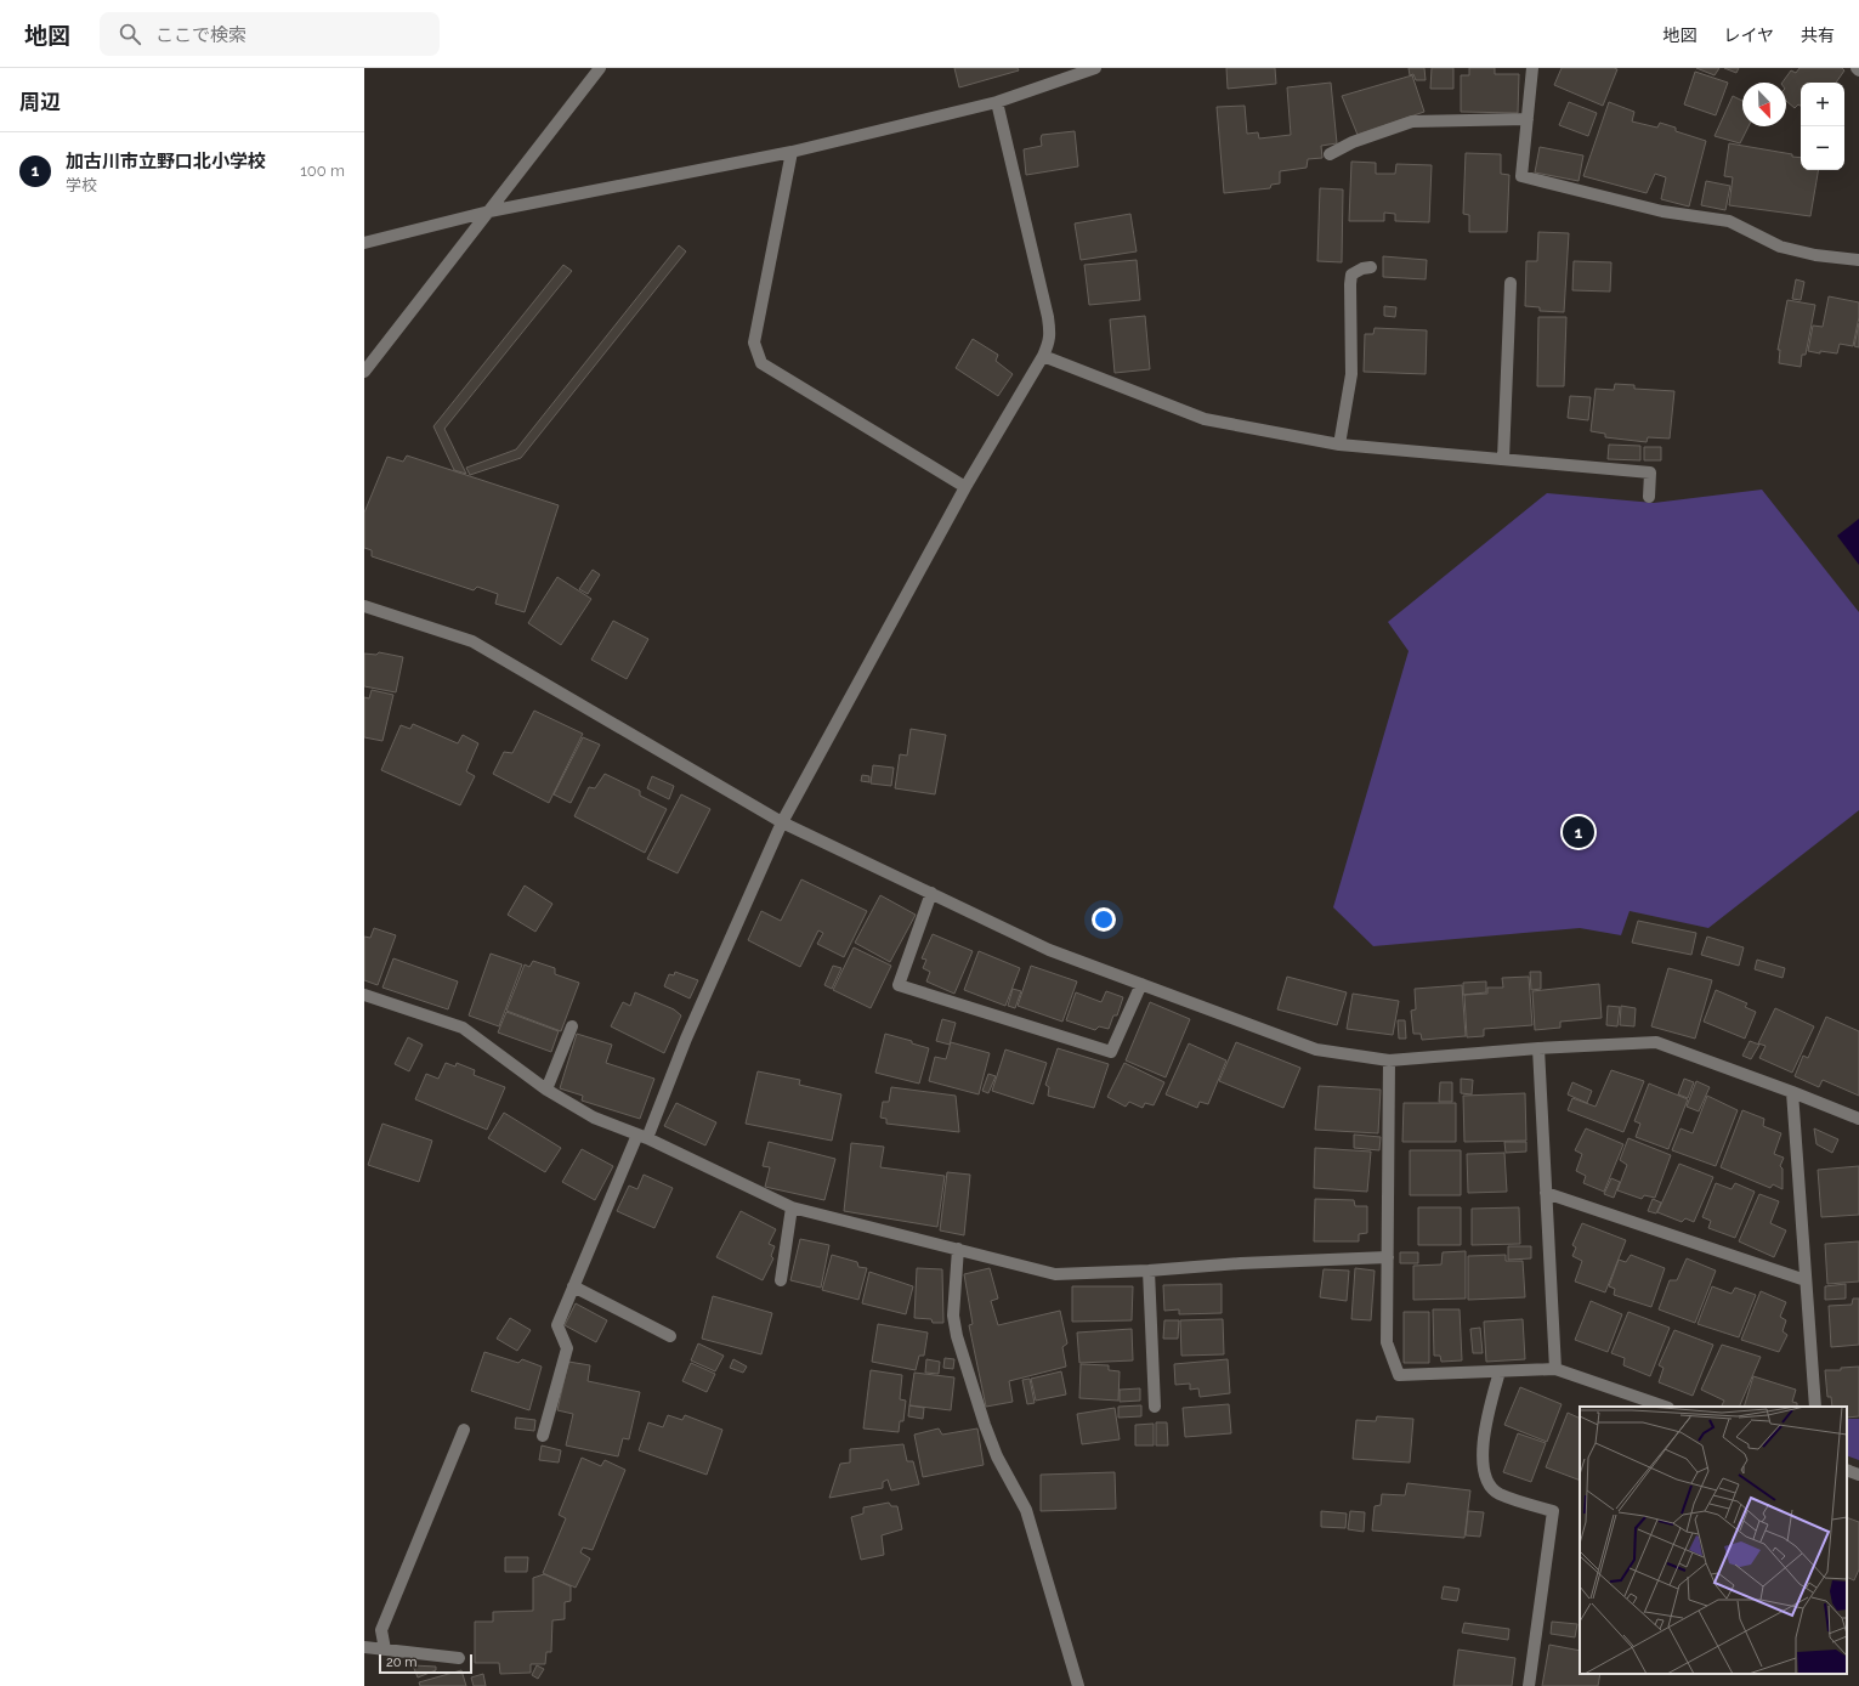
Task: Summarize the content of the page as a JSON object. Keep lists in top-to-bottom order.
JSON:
{
  "scale_bar": "20 m",
  "north": "bottom right",
  "page": {
    "header": "地図",
    "search": "ここで検索",
    "nav": ["地図", "レイヤ", "共有"],
    "heading": "周辺",
    "map_buttons": ["+", "−"],
    "list": [
      {
        "mark": "1",
        "name": "加古川市立野口北小学校",
        "note": "学校",
        "value": "100 m"
      }
    ],
    "pins": "1",
    "scale": "20 m"
  }
}
